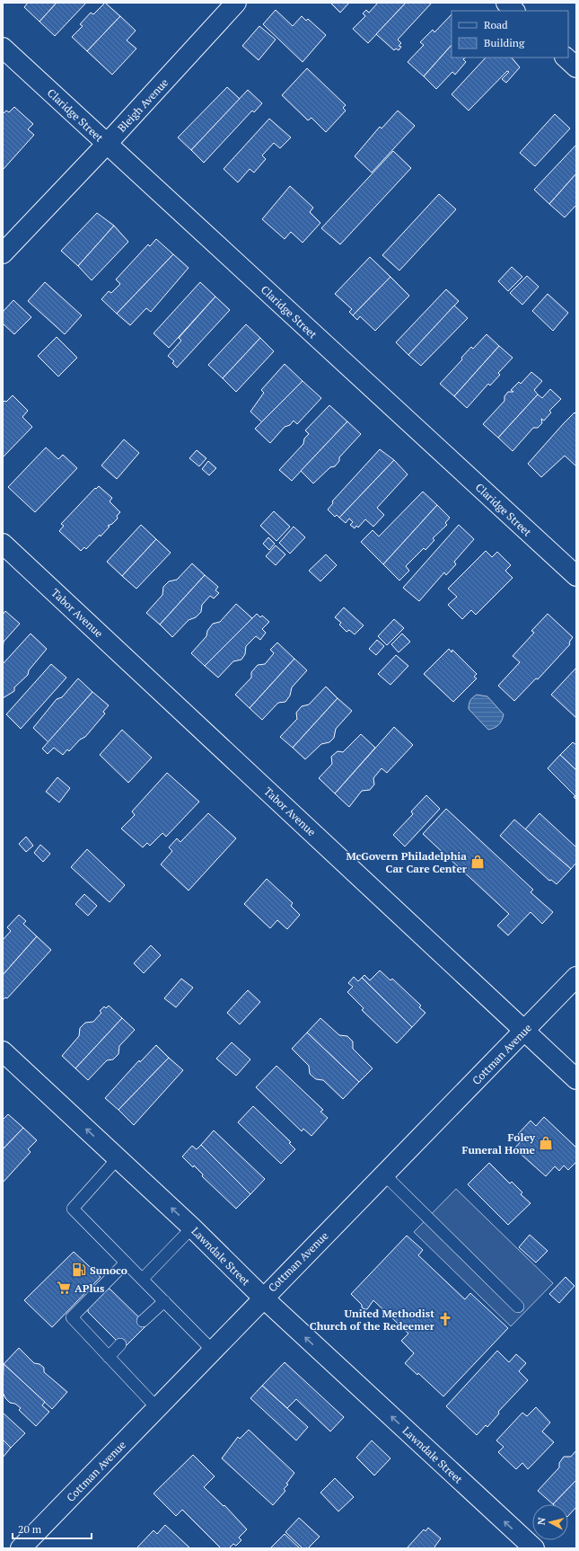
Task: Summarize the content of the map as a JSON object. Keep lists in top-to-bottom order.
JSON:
{
  "streets": {
    "street": [
      "Bleigh Avenue",
      "Claridge Street",
      "Tabor Avenue",
      "Cottman Avenue",
      "Lawndale Street"
    ]
  },
  "crossings": [
    ["Bleigh Avenue", "Claridge Street"],
    ["Tabor Avenue", "Cottman Avenue"],
    ["Cottman Avenue", "Lawndale Street"]
  ],
  "one_way": ["Lawndale Street"],
  "places": {
    "shop": ["McGovern Philadelphia Car Care Center", "Foley Funeral Home"],
    "fuel station": ["Sunoco"],
    "supermarket": ["APlus"],
    "church": ["United Methodist Church of the Redeemer"]
  },
  "legend": ["Road", "Building"],
  "scale_bar": "20 m",
  "north": "left"
}
